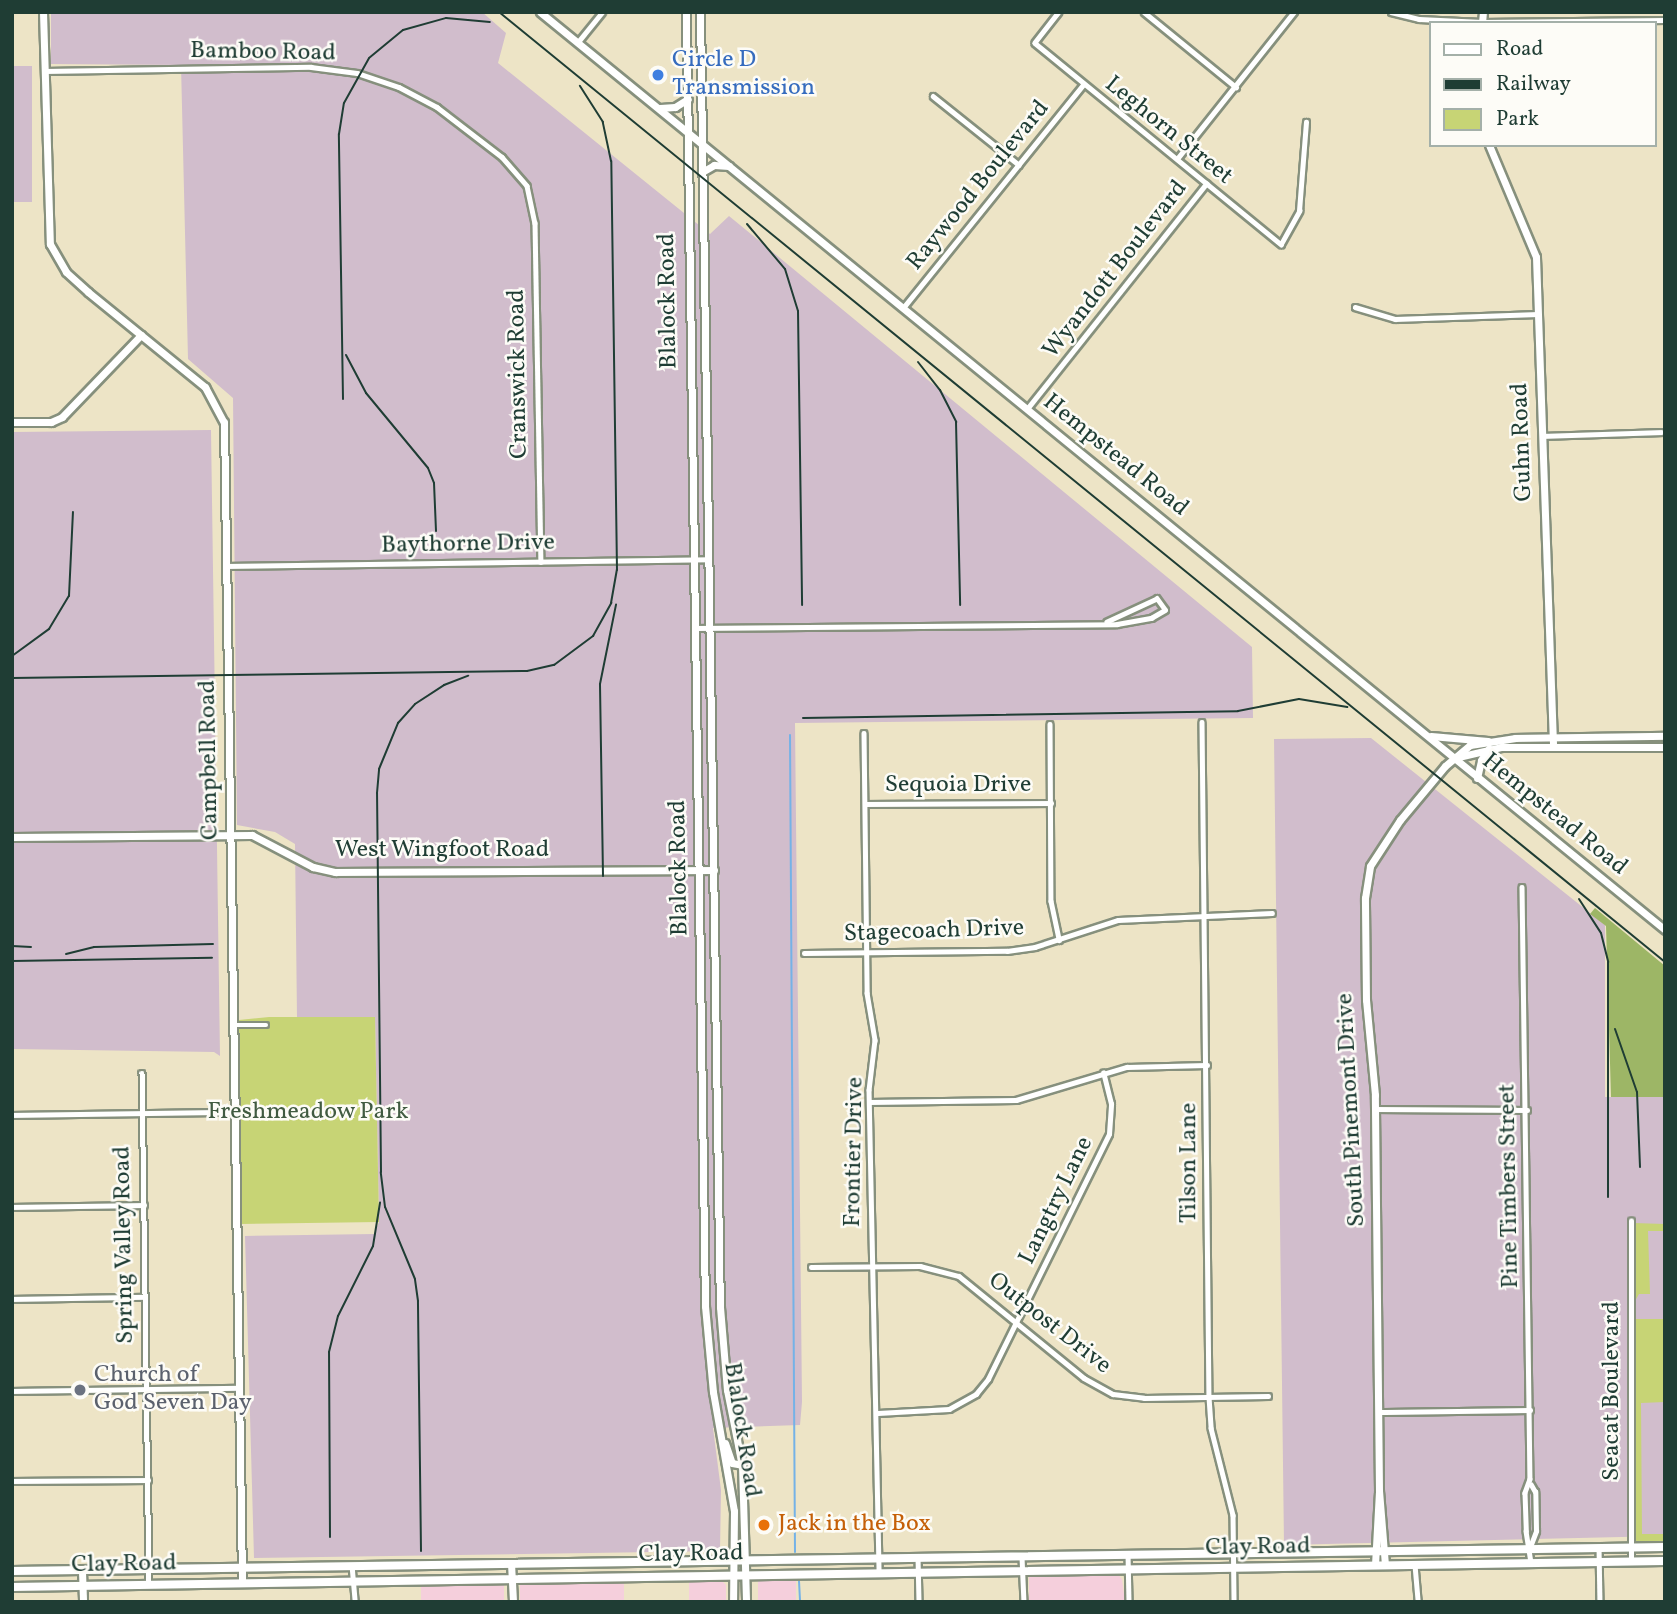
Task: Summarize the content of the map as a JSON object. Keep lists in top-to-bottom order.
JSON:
{
  "streets": {
    "main road": [
      "Blalock Road",
      "Guhn Road",
      "Hempstead Road",
      "Campbell Road",
      "West Wingfoot Road",
      "South Pinemont Drive",
      "Clay Road"
    ],
    "street": [
      "Bamboo Road",
      "Leghorn Street",
      "Raywood Boulevard",
      "Wyandott Boulevard",
      "Cranswick Road",
      "Baythorne Drive",
      "Sequoia Drive",
      "Stagecoach Drive",
      "Frontier Drive",
      "Tilson Lane",
      "Pine Timbers Street",
      "Langtry Lane",
      "Spring Valley Road",
      "Outpost Drive",
      "Seacat Boulevard"
    ]
  },
  "crossings": [
    ["Bamboo Road", "Cranswick Road"],
    ["Bamboo Road", "Campbell Road"],
    ["Leghorn Street", "Raywood Boulevard"],
    ["Leghorn Street", "Wyandott Boulevard"],
    ["Raywood Boulevard", "Hempstead Road"],
    ["Wyandott Boulevard", "Hempstead Road"],
    ["Blalock Road", "Hempstead Road"],
    ["Blalock Road", "Baythorne Drive"],
    ["Blalock Road", "West Wingfoot Road"],
    ["Blalock Road", "Clay Road"],
    ["Cranswick Road", "Baythorne Drive"],
    ["Hempstead Road", "South Pinemont Drive"],
    ["Baythorne Drive", "Campbell Road"],
    ["Campbell Road", "West Wingfoot Road"],
    ["Campbell Road", "Clay Road"],
    ["Sequoia Drive", "Frontier Drive"],
    ["Stagecoach Drive", "Frontier Drive"],
    ["Stagecoach Drive", "Tilson Lane"],
    ["South Pinemont Drive", "Clay Road"],
    ["Frontier Drive", "Langtry Lane"],
    ["Frontier Drive", "Outpost Drive"],
    ["Frontier Drive", "Clay Road"],
    ["Tilson Lane", "Outpost Drive"],
    ["Tilson Lane", "Clay Road"],
    ["Pine Timbers Street", "Clay Road"],
    ["Langtry Lane", "Outpost Drive"],
    ["Spring Valley Road", "Clay Road"],
    ["Seacat Boulevard", "Clay Road"]
  ],
  "parks": ["Freshmeadow Park"],
  "places": ["Circle D Transmission", "Church of God Seven Day", "Jack in the Box"],
  "legend": ["Road", "Railway", "Park"]
}
